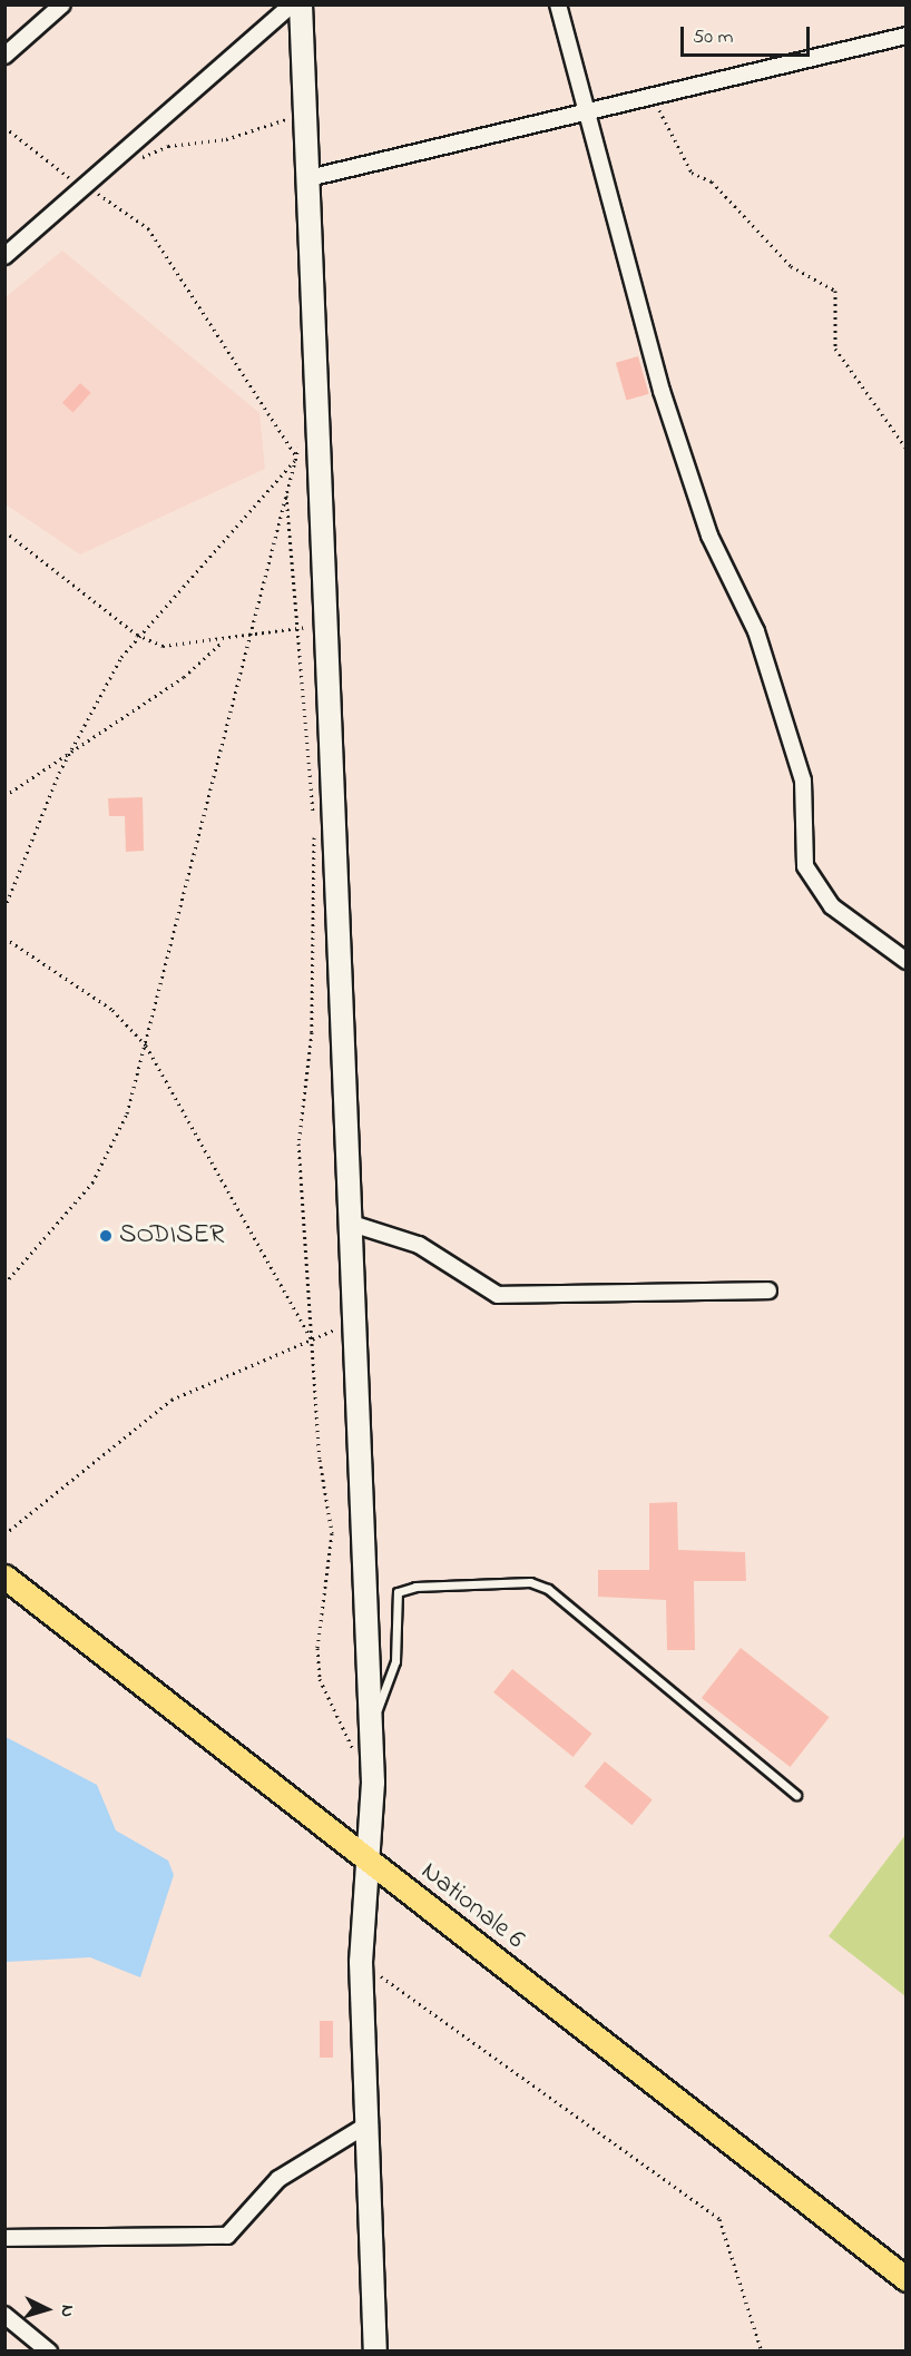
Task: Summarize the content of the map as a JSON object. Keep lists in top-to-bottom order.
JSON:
{
  "streets": {
    "main road": ["Nationale 6"]
  },
  "places": ["SODISER"],
  "scale_bar": "50 m",
  "north": "right"
}
